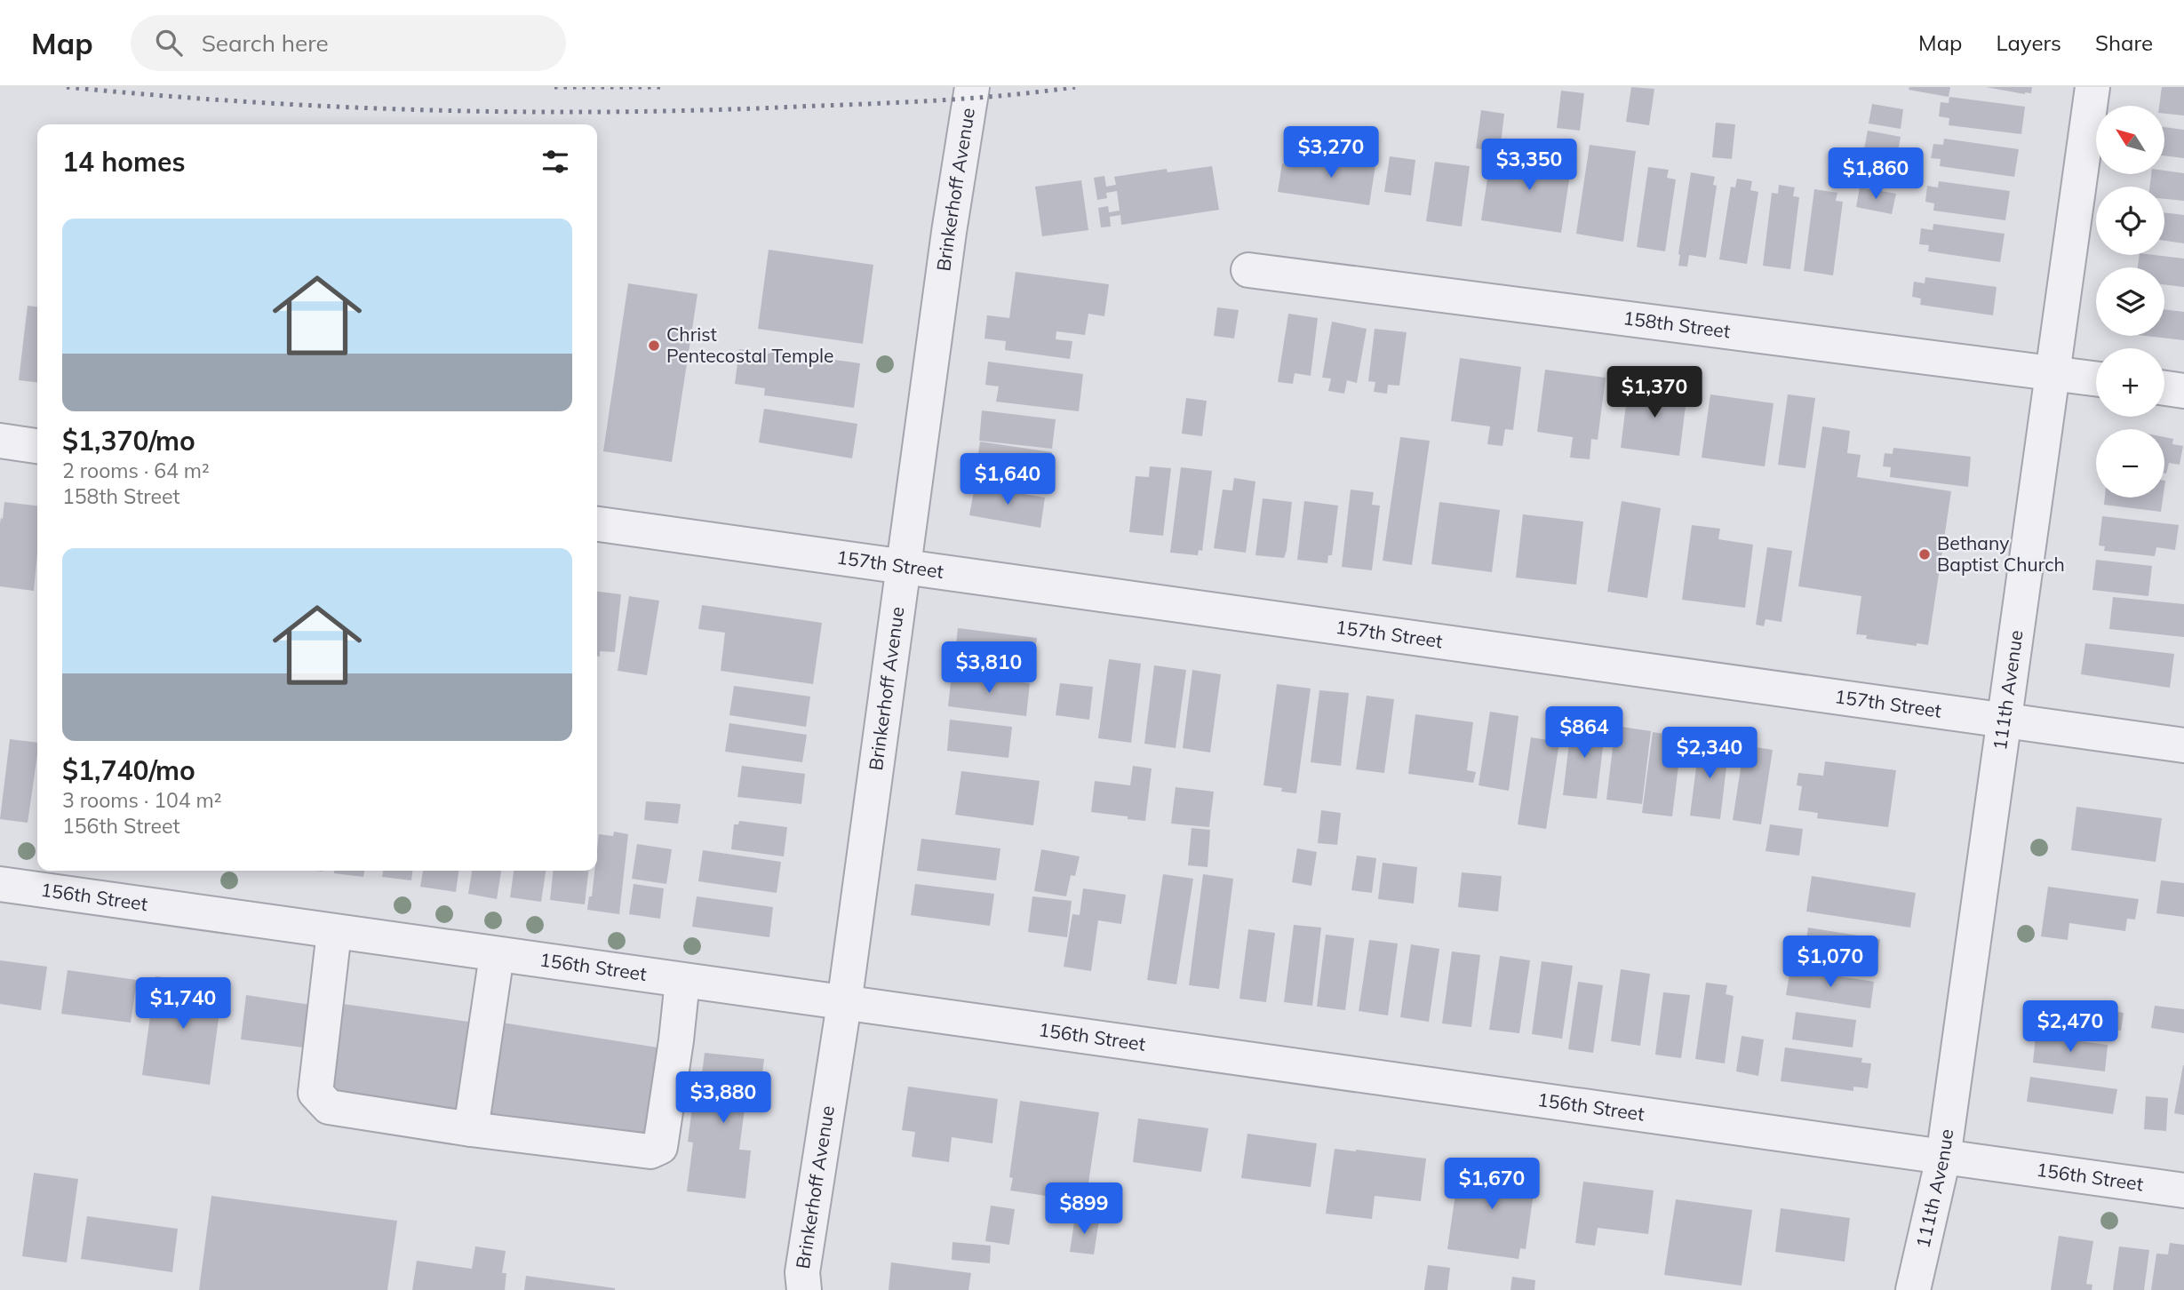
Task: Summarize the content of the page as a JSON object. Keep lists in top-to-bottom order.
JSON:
{
  "streets": {
    "street": [
      "Brinkerhoff Avenue",
      "158th Street",
      "157th Street",
      "111th Avenue",
      "156th Street"
    ]
  },
  "crossings": [
    ["Brinkerhoff Avenue", "157th Street"],
    ["Brinkerhoff Avenue", "156th Street"],
    ["158th Street", "111th Avenue"],
    ["157th Street", "111th Avenue"],
    ["111th Avenue", "156th Street"]
  ],
  "places": ["Christ Pentecostal Temple", "Bethany Baptist Church"],
  "north": "top left",
  "page": {
    "header": "Map",
    "search": "Search here",
    "nav": ["Map", "Layers", "Share"],
    "map_buttons": ["+", "−"],
    "heading": "14 homes",
    "price": [
      "$3,270",
      "$3,350",
      "$1,860",
      "$1,370",
      "$1,640",
      "$3,810",
      "$864",
      "$2,340",
      "$1,070",
      "$1,740",
      "$2,470",
      "$3,880",
      "$1,670",
      "$899"
    ],
    "list": [
      {
        "name": "$1,370/mo",
        "note": "2 rooms · 64 m² · 158th Street"
      },
      {
        "name": "$1,740/mo",
        "note": "3 rooms · 104 m² · 156th Street"
      }
    ]
  }
}
